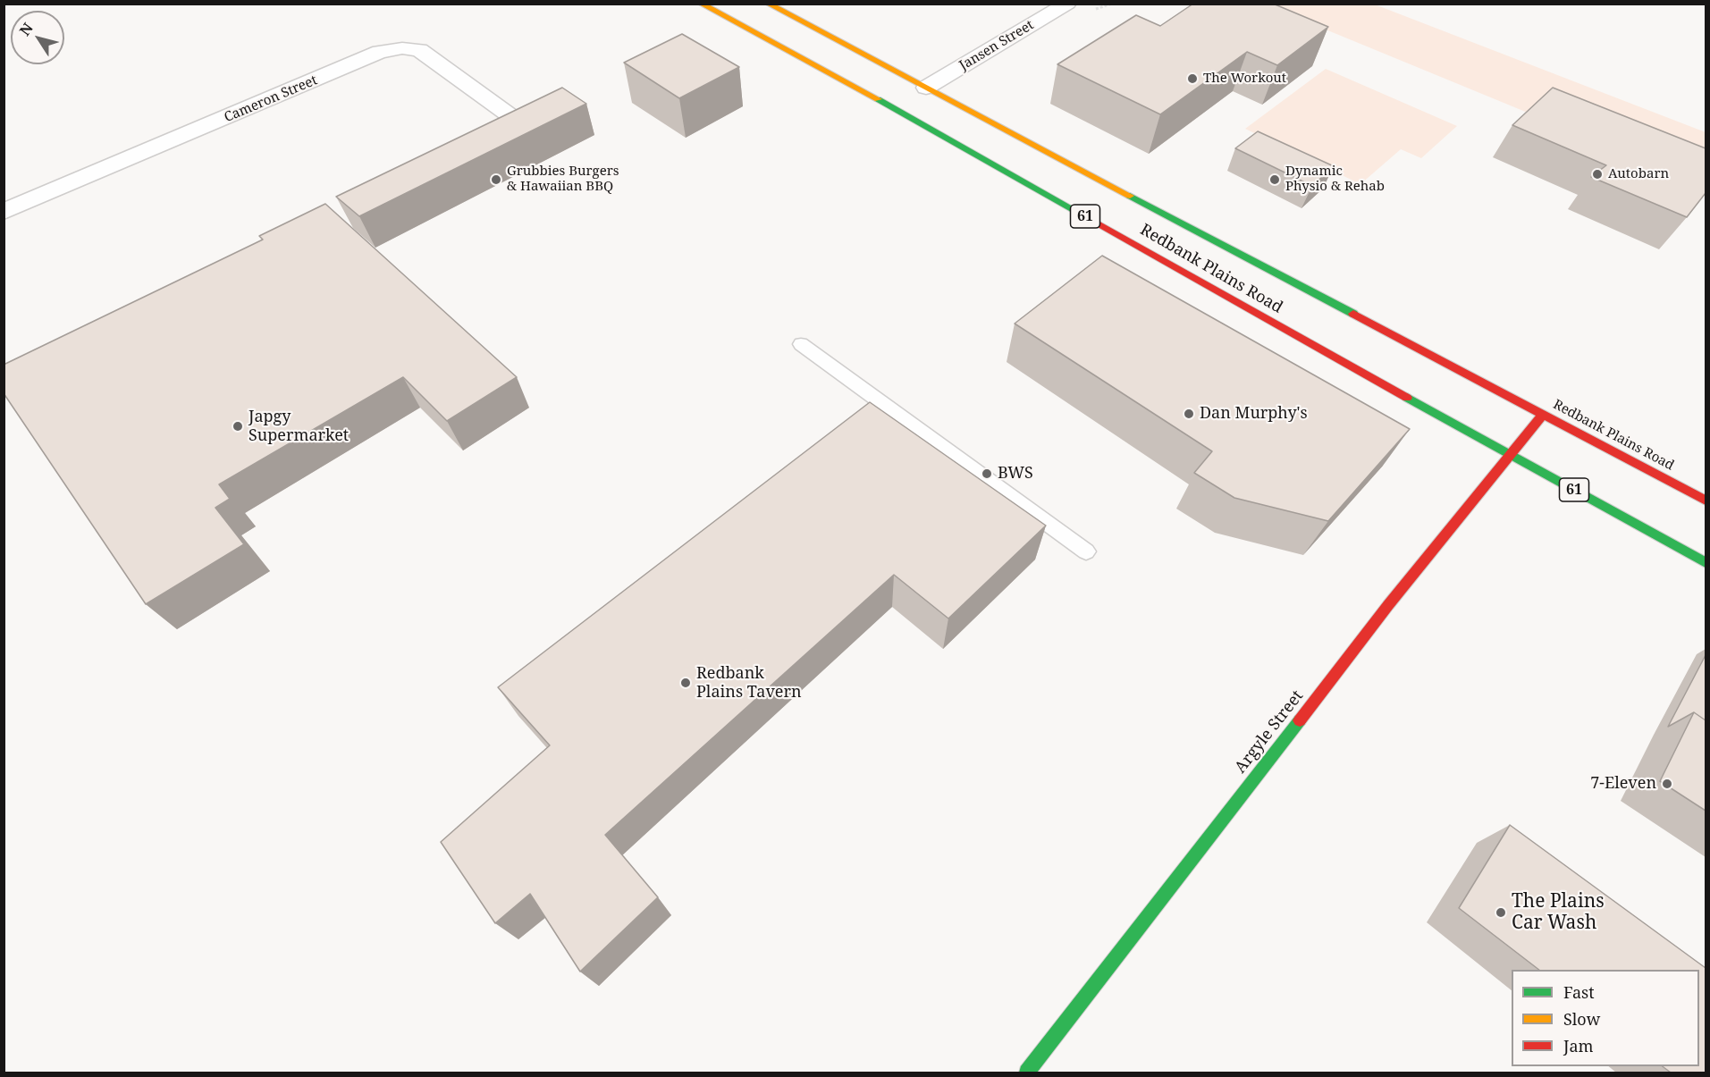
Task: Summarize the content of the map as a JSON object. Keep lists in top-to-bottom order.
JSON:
{
  "streets": {
    "main road": ["61", "Redbank Plains Road", "Argyle Street"],
    "street": ["Jansen Street", "Cameron Street"]
  },
  "crossings": [
    ["Jansen Street", "Redbank Plains Road"],
    ["Redbank Plains Road", "Argyle Street"]
  ],
  "places": [
    "The Workout",
    "Autobarn",
    "Grubbies Burgers & Hawaiian BBQ",
    "Dynamic Physio & Rehab",
    "Dan Murphy's",
    "Japgy Supermarket",
    "BWS",
    "Redbank Plains Tavern",
    "7-Eleven",
    "The Plains Car Wash"
  ],
  "legend": ["Fast", "Slow", "Jam"],
  "north": "top left"
}
